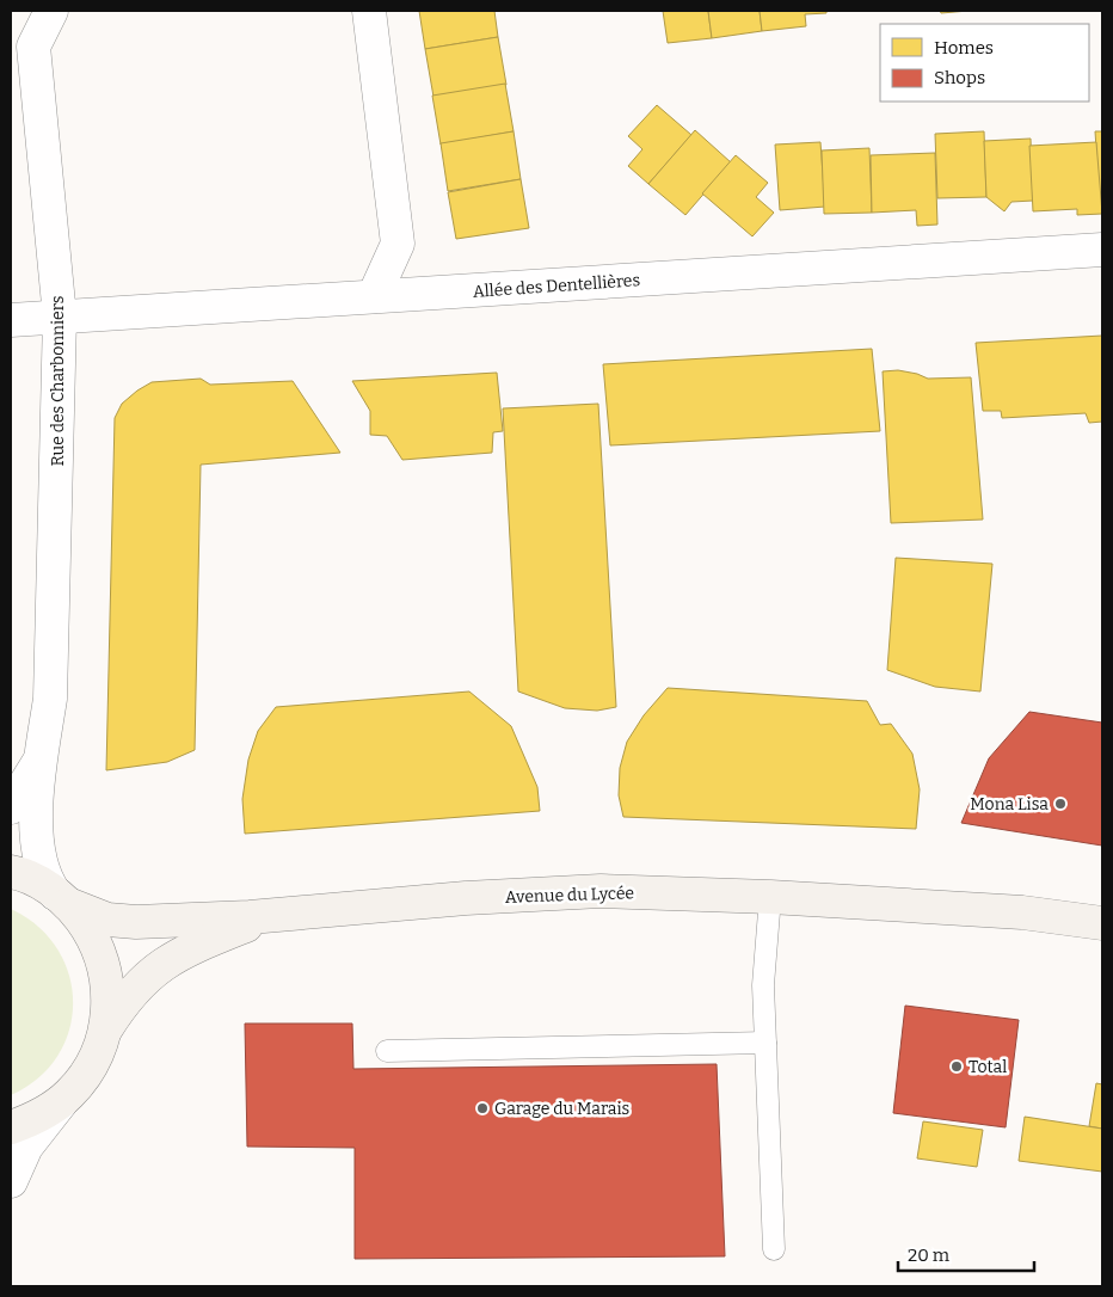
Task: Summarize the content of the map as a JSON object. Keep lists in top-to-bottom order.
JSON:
{
  "streets": {
    "main road": ["Avenue du Lycée"],
    "street": ["Allée des Dentellières", "Rue des Charbonniers"]
  },
  "crossings": [
    ["Allée des Dentellières", "Rue des Charbonniers"],
    ["Rue des Charbonniers", "Avenue du Lycée"]
  ],
  "places": ["Mona Lisa", "Total", "Garage du Marais"],
  "legend": ["Homes", "Shops"],
  "scale_bar": "20 m"
}
